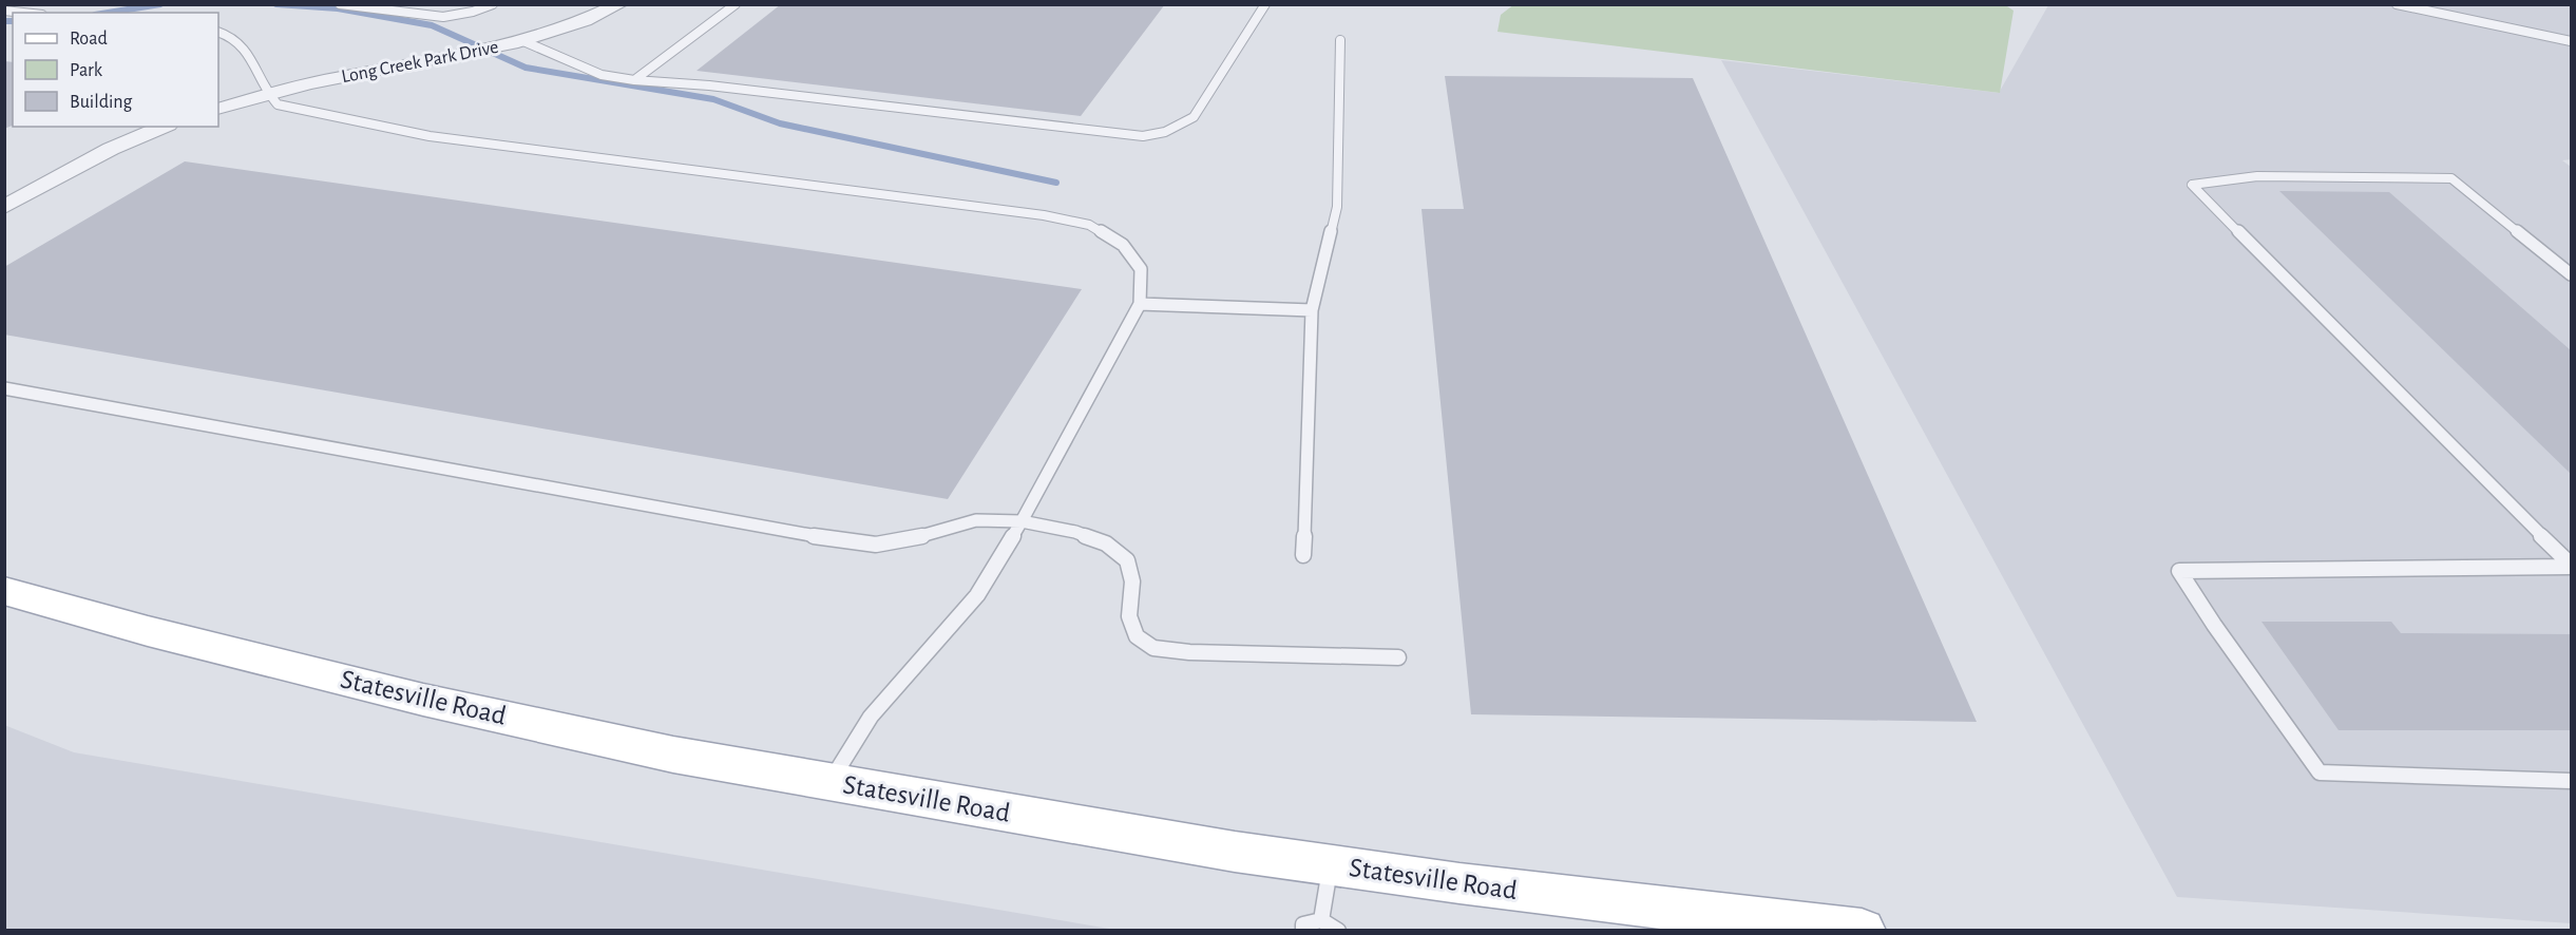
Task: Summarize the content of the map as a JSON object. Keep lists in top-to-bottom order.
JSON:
{
  "streets": {
    "main road": ["Statesville Road"],
    "street": ["Long Creek Park Drive"]
  },
  "legend": ["Road", "Park", "Building"]
}
